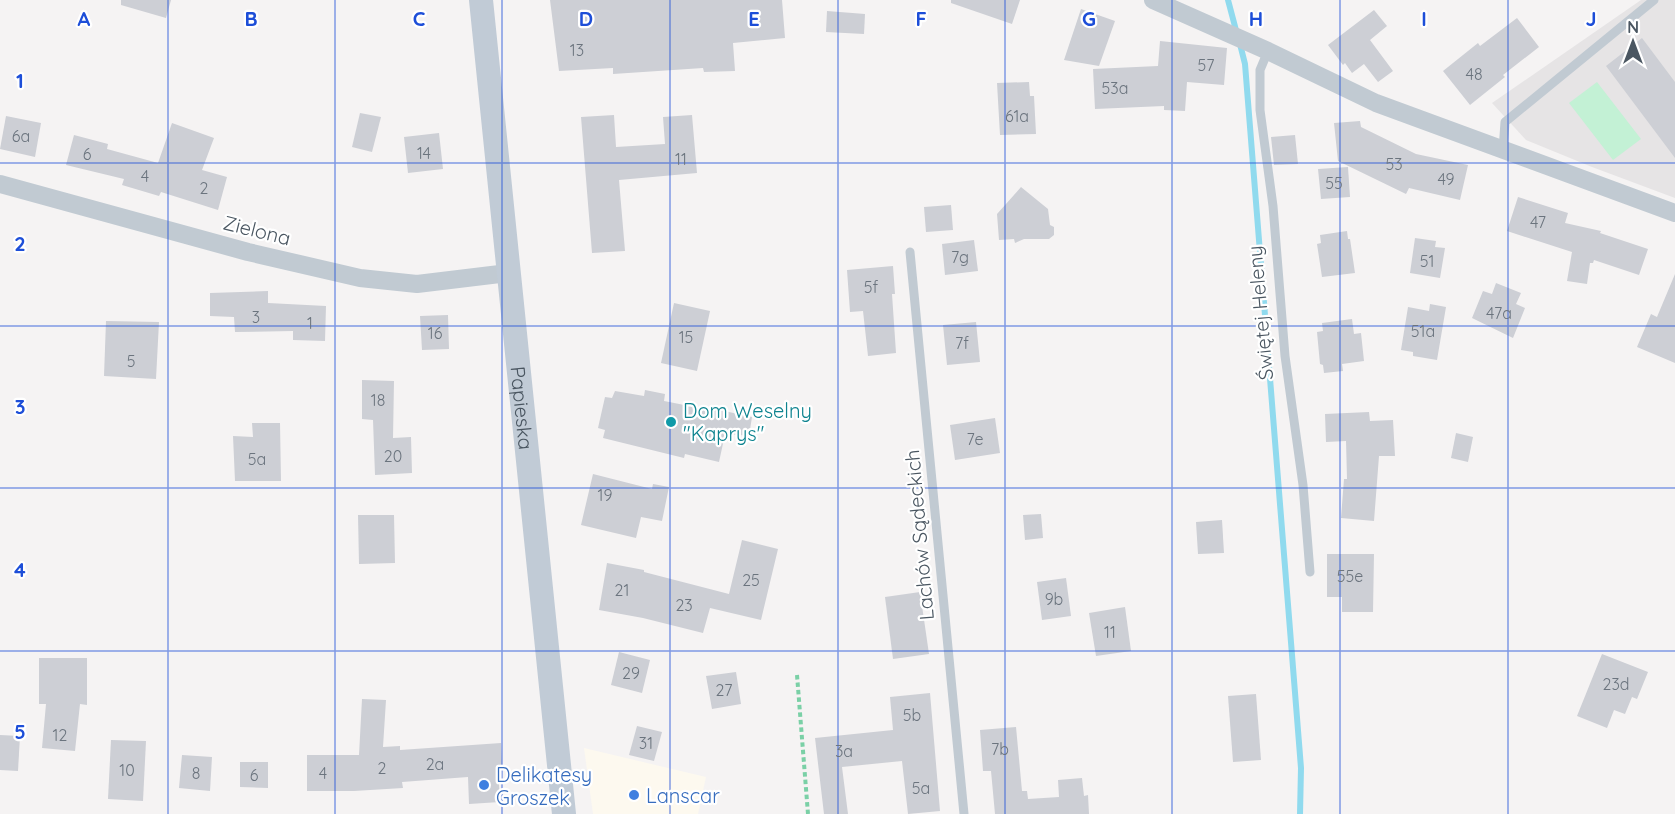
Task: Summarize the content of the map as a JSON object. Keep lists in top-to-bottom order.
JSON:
{
  "streets": {
    "street": ["Zielona", "Papieska"],
    "lane": ["Świętej Heleny", "Lachów Sądeckich"]
  },
  "crossings": [
    ["Zielona", "Papieska"]
  ],
  "places": ["Dom Weselny \"Kaprys\"", "Delikatesy Groszek", "Lanscar"],
  "house_numbers": [
    "13",
    "57",
    "48",
    "53a",
    "61a",
    "6a",
    "14",
    "6",
    "11",
    "53",
    "4",
    "49",
    "55",
    "2",
    "47",
    "7g",
    "51",
    "5f",
    "47a",
    "3",
    "1",
    "51a",
    "16",
    "15",
    "7f",
    "5",
    "18",
    "7e",
    "20",
    "5a",
    "19",
    "55e",
    "25",
    "21",
    "9b",
    "23",
    "11",
    "29",
    "23d",
    "27",
    "5b",
    "12",
    "31",
    "7b",
    "3a",
    "2a",
    "2",
    "10",
    "8",
    "4",
    "6",
    "5a"
  ],
  "north": "top",
  "grid": {
    "columns": [
      "A",
      "B",
      "C",
      "D",
      "E",
      "F",
      "G",
      "H",
      "I",
      "J"
    ],
    "rows": [
      "1",
      "2",
      "3",
      "4",
      "5"
    ]
  }
}
